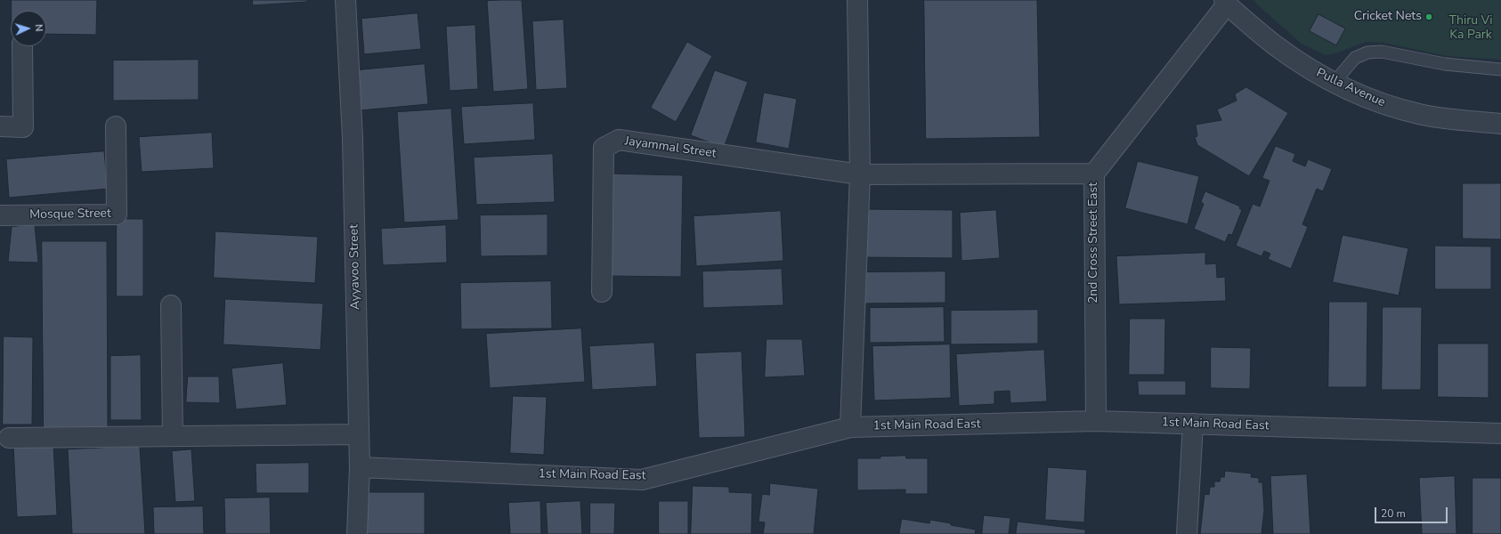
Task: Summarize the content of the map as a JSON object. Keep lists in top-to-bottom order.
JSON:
{
  "streets": {
    "street": [
      "Pulla Avenue",
      "Jayammal Street",
      "Mosque Street",
      "2nd Cross Street East",
      "Ayyavoo Street",
      "1st Main Road East"
    ]
  },
  "crossings": [
    ["Pulla Avenue", "2nd Cross Street East"],
    ["2nd Cross Street East", "1st Main Road East"],
    ["Ayyavoo Street", "1st Main Road East"]
  ],
  "parks": ["Thiru Vi Ka Park"],
  "places": ["Cricket Nets"],
  "scale_bar": "20 m",
  "north": "right"
}
